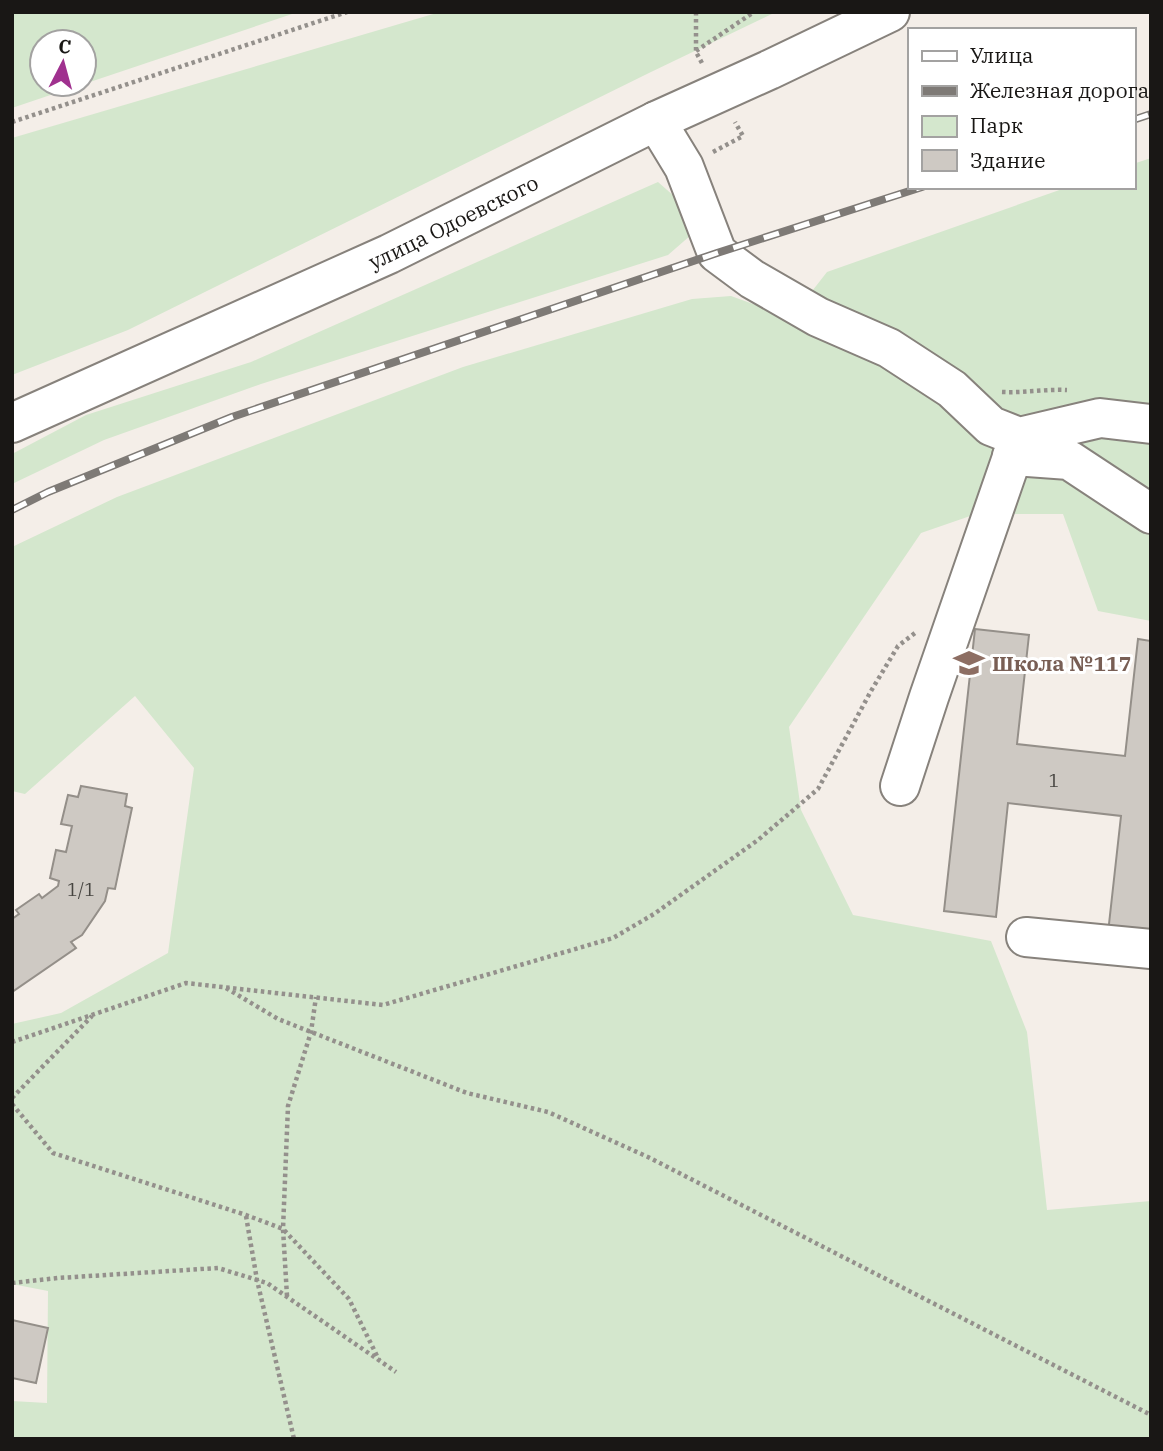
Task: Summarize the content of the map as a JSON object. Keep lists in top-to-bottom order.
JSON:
{
  "streets": {
    "street": ["улица Одоевского"]
  },
  "places": {
    "school or university": ["Школа №117"]
  },
  "house_numbers": ["1", "1/1"],
  "legend": [
    "Улица",
    "Железная дорога",
    "Парк",
    "Здание"
  ],
  "north": "top"
}
